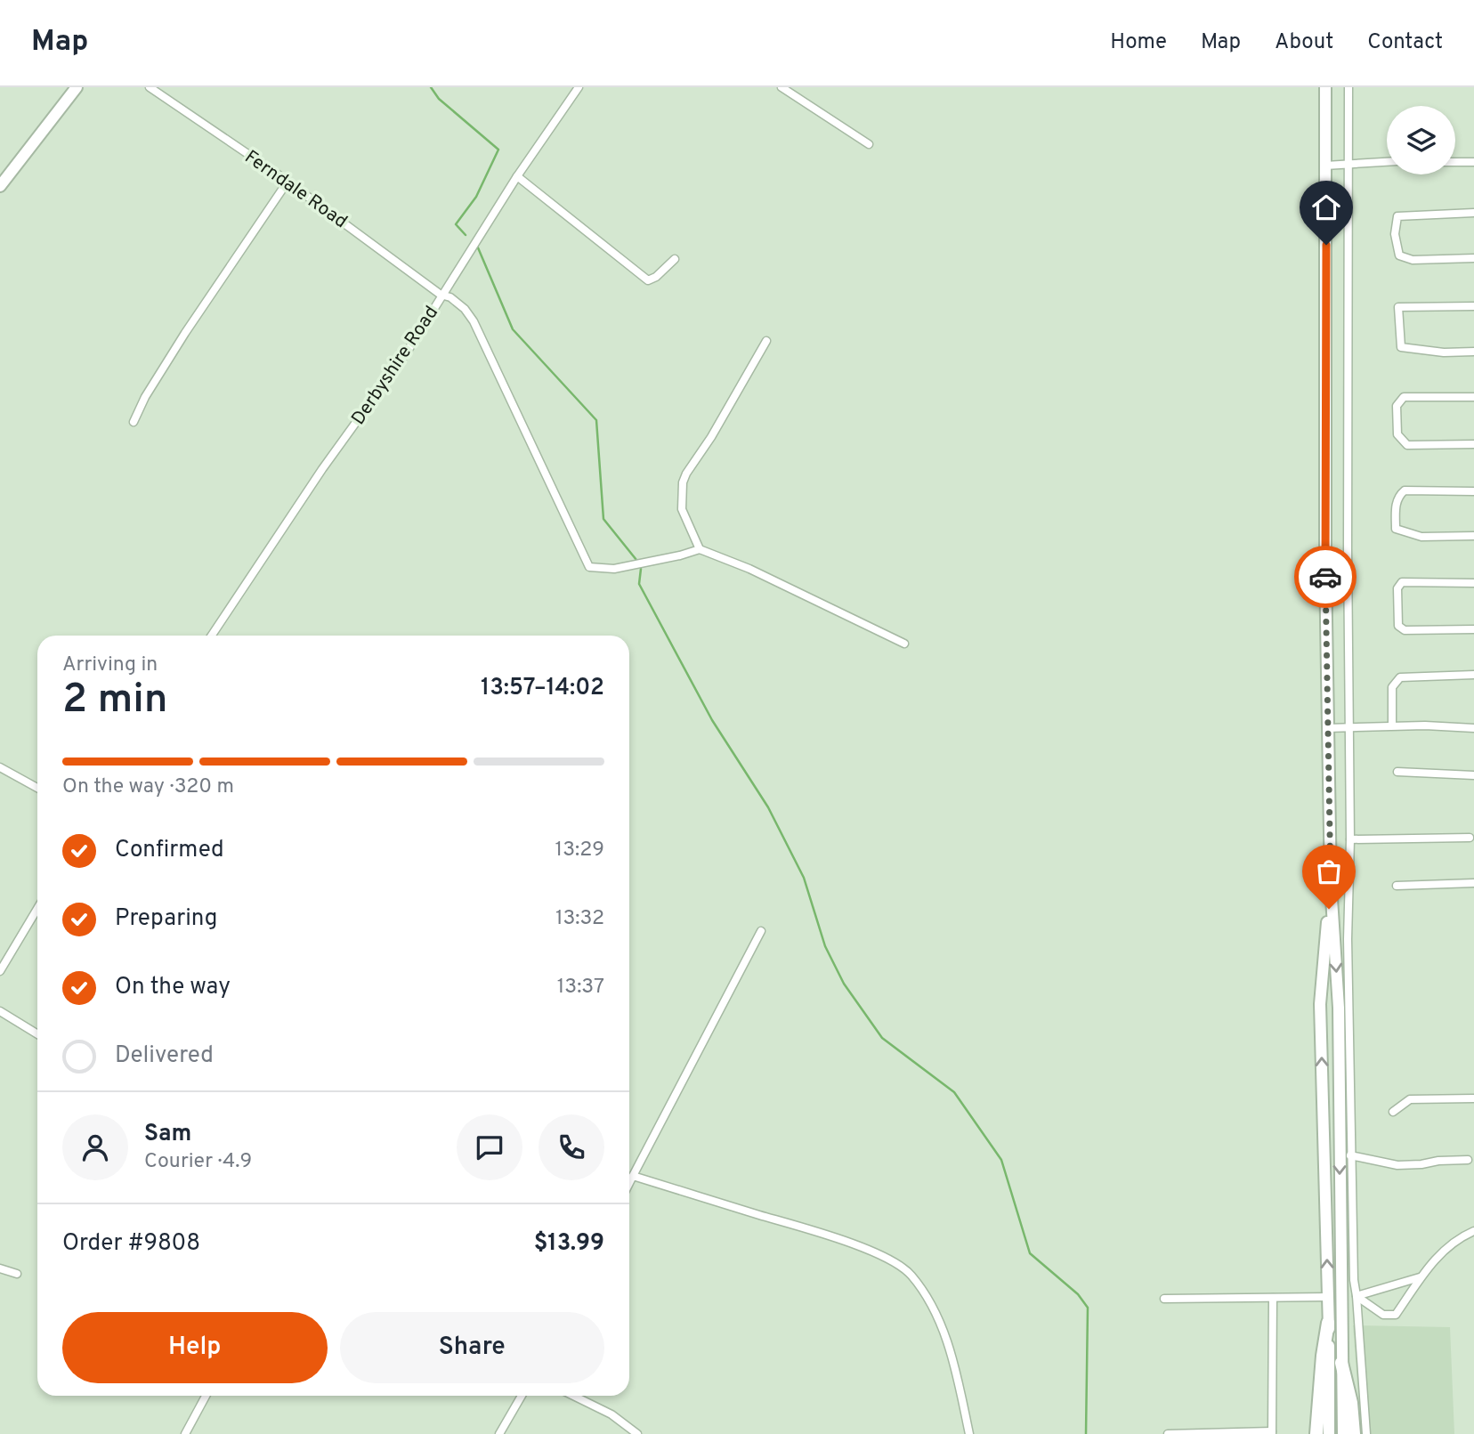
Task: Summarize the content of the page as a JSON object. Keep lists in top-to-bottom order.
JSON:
{
  "streets": {
    "street": ["Ferndale Road", "Derbyshire Road"]
  },
  "crossings": [
    ["Ferndale Road", "Derbyshire Road"]
  ],
  "page": {
    "header": "Map",
    "nav": [
      "Home",
      "Map",
      "About",
      "Contact"
    ],
    "heading": ["2 min", "Arriving in", "13:57–14:02"],
    "panel": [
      "Sam",
      "Courier · 4.9",
      "Order #9808",
      "$13.99"
    ],
    "bar": "On the way · 320 m",
    "list": [
      ["Confirmed", "13:29"],
      ["Preparing", "13:32"],
      ["On the way", "13:37"],
      "Delivered"
    ],
    "buttons": ["Help", "Share"]
  }
}
